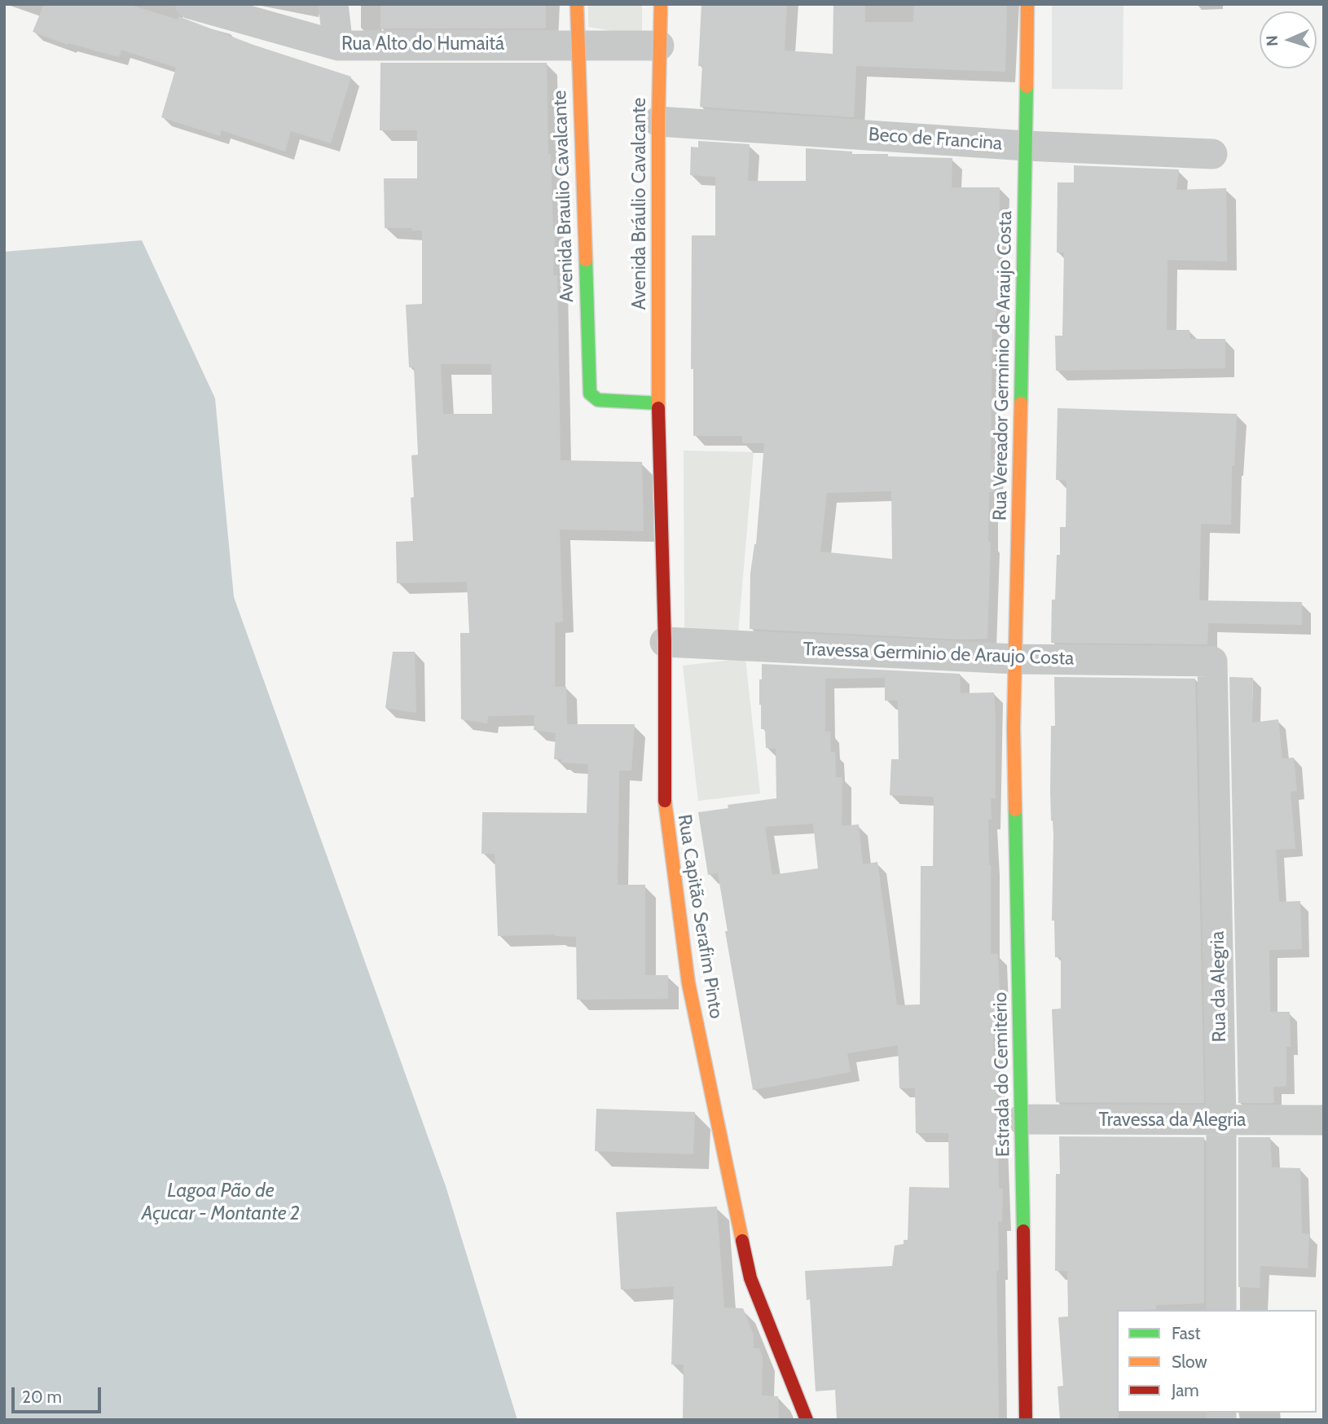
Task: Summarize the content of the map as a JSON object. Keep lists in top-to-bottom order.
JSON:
{
  "streets": {
    "street": [
      "Rua Alto do Humaitá",
      "Beco de Francina",
      "Avenida Braulio Cavalcante",
      "Avenida Bráulio Cavalcante",
      "Rua Vereador Germinio de Araujo Costa",
      "Travessa Germinio de Araujo Costa",
      "Rua Capitão Serafim Pinto",
      "Rua da Alegria",
      "Estrada do Cemitério",
      "Travessa da Alegria"
    ]
  },
  "crossings": [
    ["Rua Alto do Humaitá", "Avenida Braulio Cavalcante"],
    ["Rua Alto do Humaitá", "Avenida Bráulio Cavalcante"],
    ["Beco de Francina", "Avenida Bráulio Cavalcante"],
    ["Beco de Francina", "Rua Vereador Germinio de Araujo Costa"],
    ["Avenida Braulio Cavalcante", "Avenida Bráulio Cavalcante"],
    ["Avenida Braulio Cavalcante", "Rua Capitão Serafim Pinto"],
    ["Avenida Bráulio Cavalcante", "Rua Capitão Serafim Pinto"],
    ["Rua Vereador Germinio de Araujo Costa", "Travessa Germinio de Araujo Costa"],
    ["Rua Vereador Germinio de Araujo Costa", "Estrada do Cemitério"],
    ["Travessa Germinio de Araujo Costa", "Rua Capitão Serafim Pinto"],
    ["Travessa Germinio de Araujo Costa", "Rua da Alegria"],
    ["Rua da Alegria", "Travessa da Alegria"],
    ["Estrada do Cemitério", "Travessa da Alegria"]
  ],
  "water": ["Lagoa Pão de Açucar - Montante 2"],
  "legend": ["Fast", "Slow", "Jam"],
  "scale_bar": "20 m",
  "north": "left"
}
